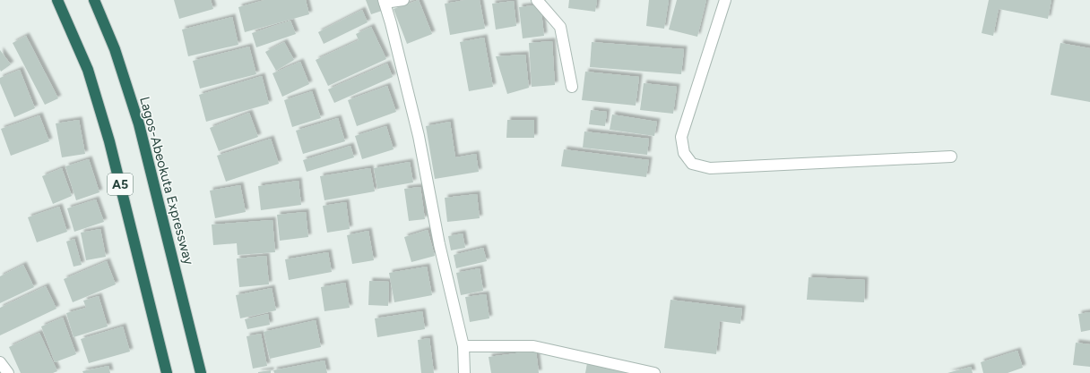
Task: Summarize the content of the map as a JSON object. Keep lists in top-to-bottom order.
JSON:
{
  "streets": {
    "highway": ["Lagos-Abeokuta Expressway", "A5"]
  }
}
